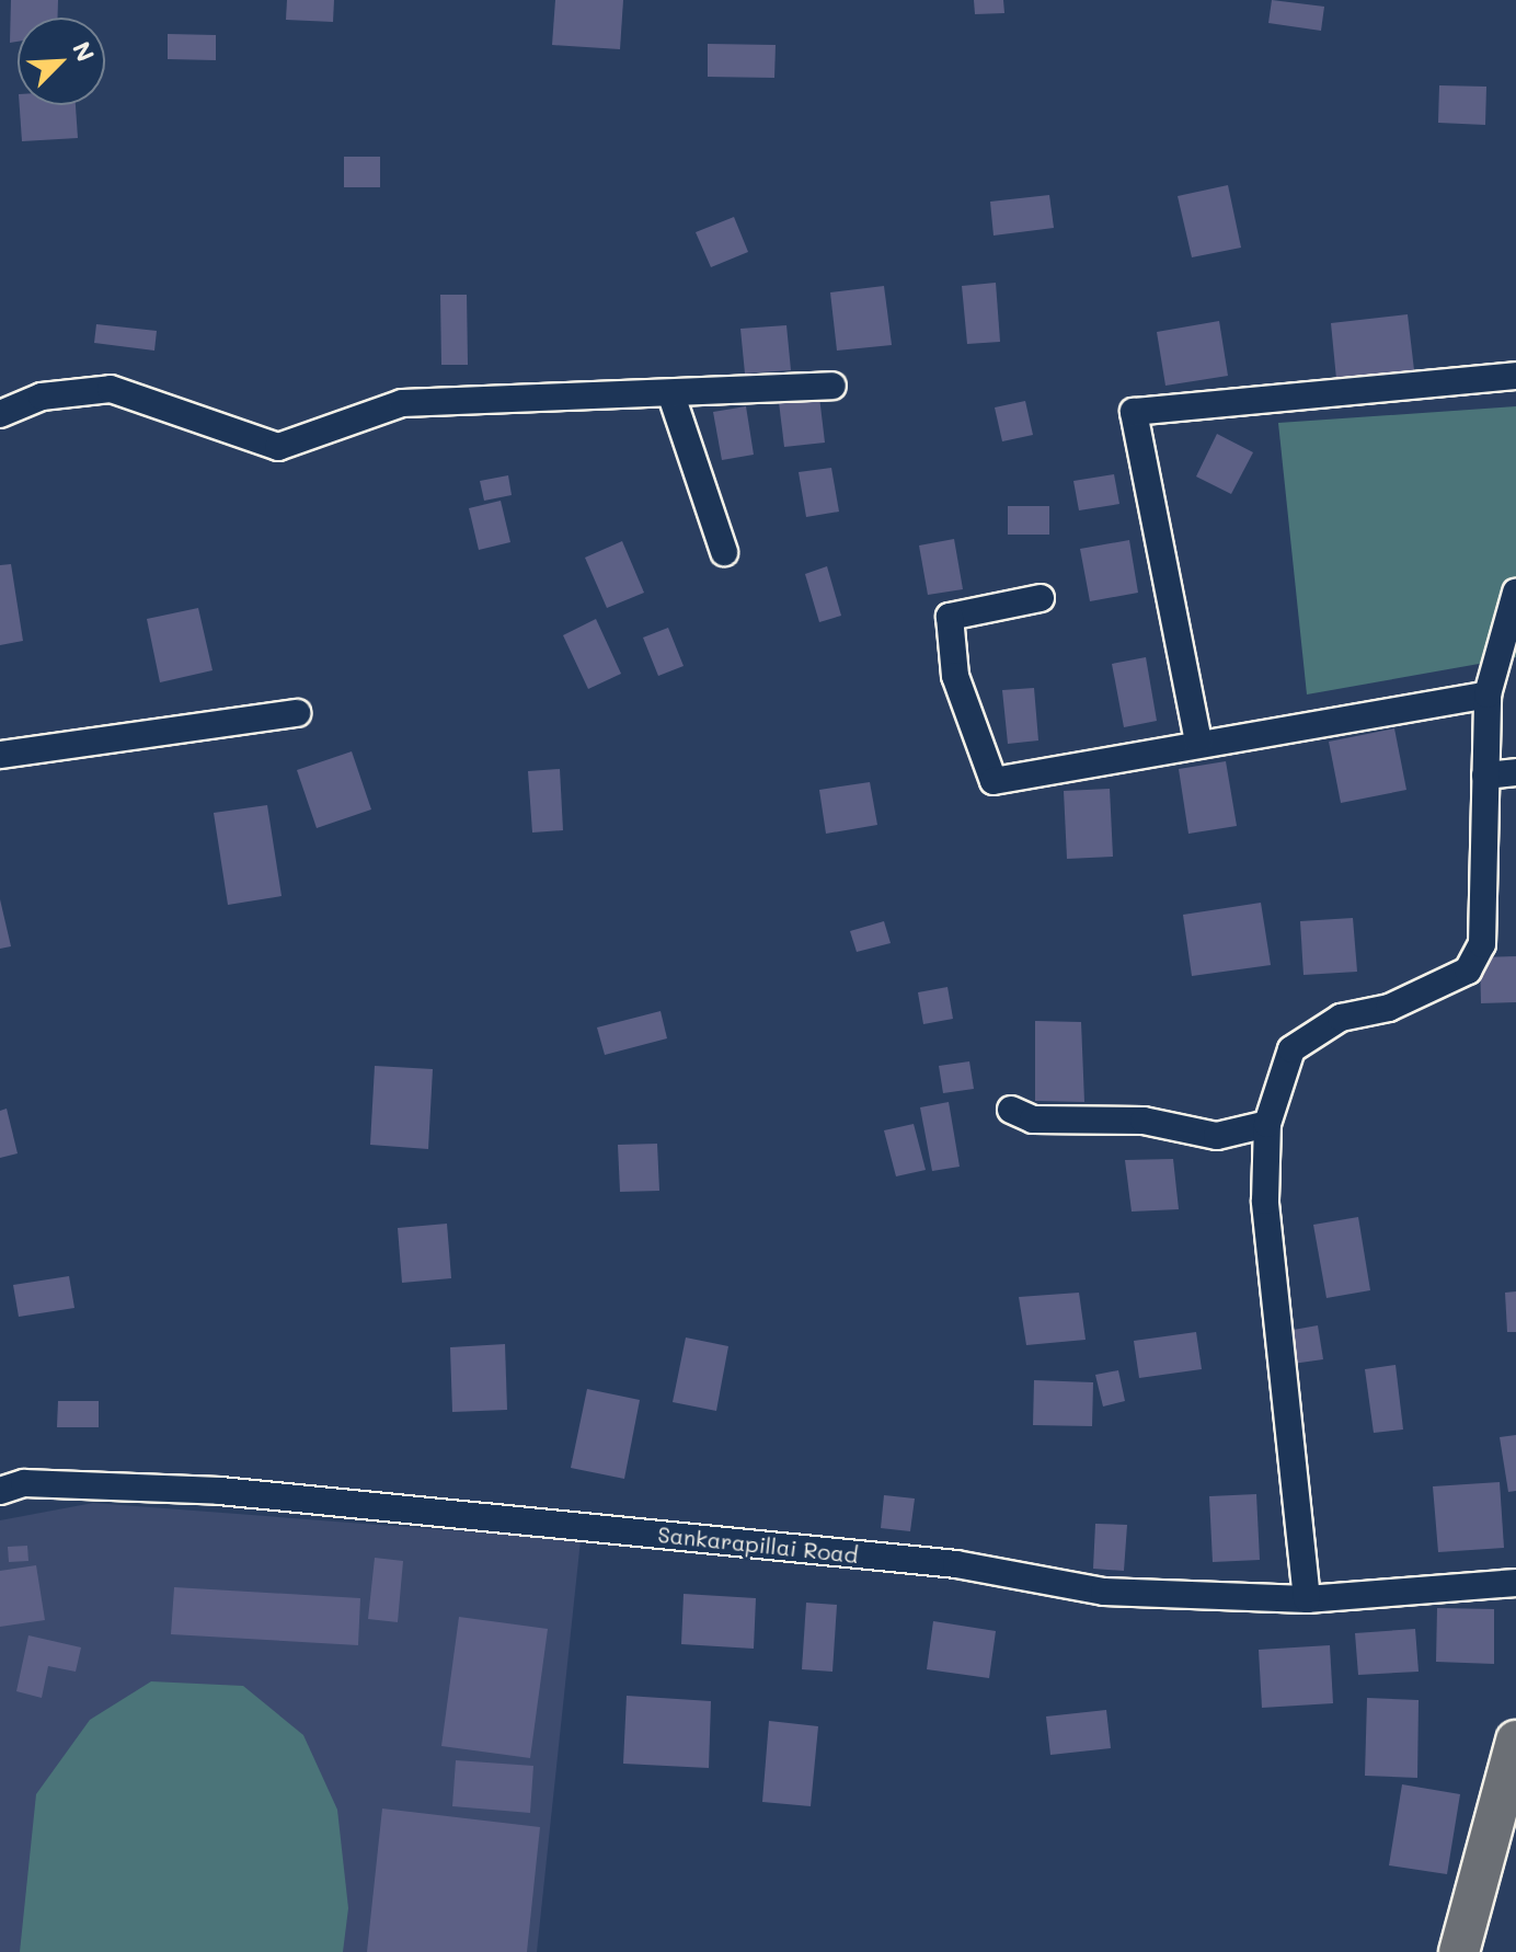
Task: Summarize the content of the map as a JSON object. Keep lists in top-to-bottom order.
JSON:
{
  "streets": {
    "street": ["Sankarapillai Road"]
  },
  "north": "top right"
}
